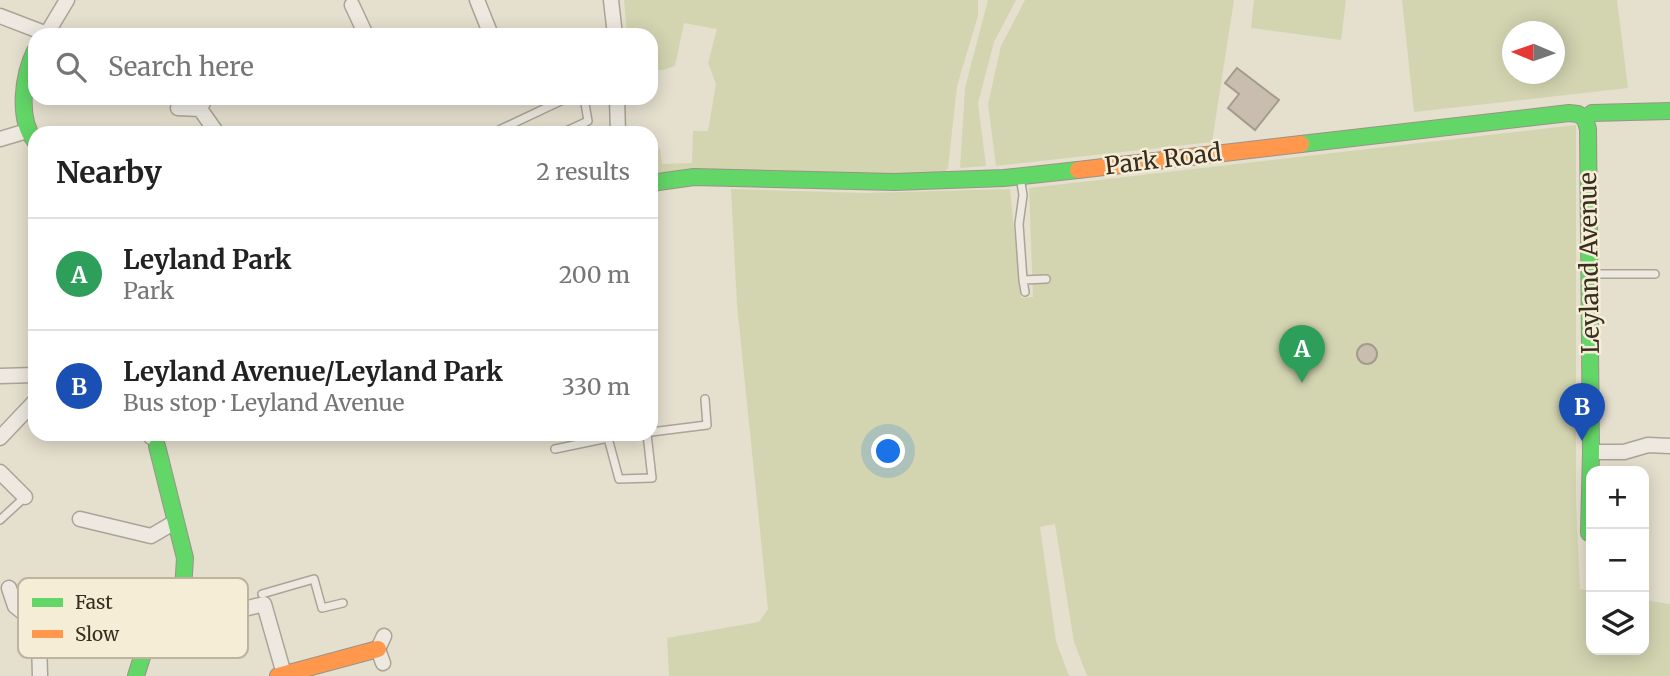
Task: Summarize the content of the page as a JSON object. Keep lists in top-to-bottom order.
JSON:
{
  "streets": {
    "street": ["Park Road", "Leyland Avenue"]
  },
  "crossings": [
    ["Park Road", "Leyland Avenue"]
  ],
  "legend": ["Fast", "Slow"],
  "north": "left",
  "page": {
    "search": "Search here",
    "heading": ["Nearby", "2 results"],
    "list": [
      {
        "mark": "A",
        "name": "Leyland Park",
        "note": "Park",
        "value": "200 m"
      },
      {
        "mark": "B",
        "name": "Leyland Avenue/Leyland Park",
        "note": "Bus stop · Leyland Avenue",
        "value": "330 m"
      }
    ],
    "pins": ["A", "B"],
    "map_buttons": ["+", "−"]
  }
}
